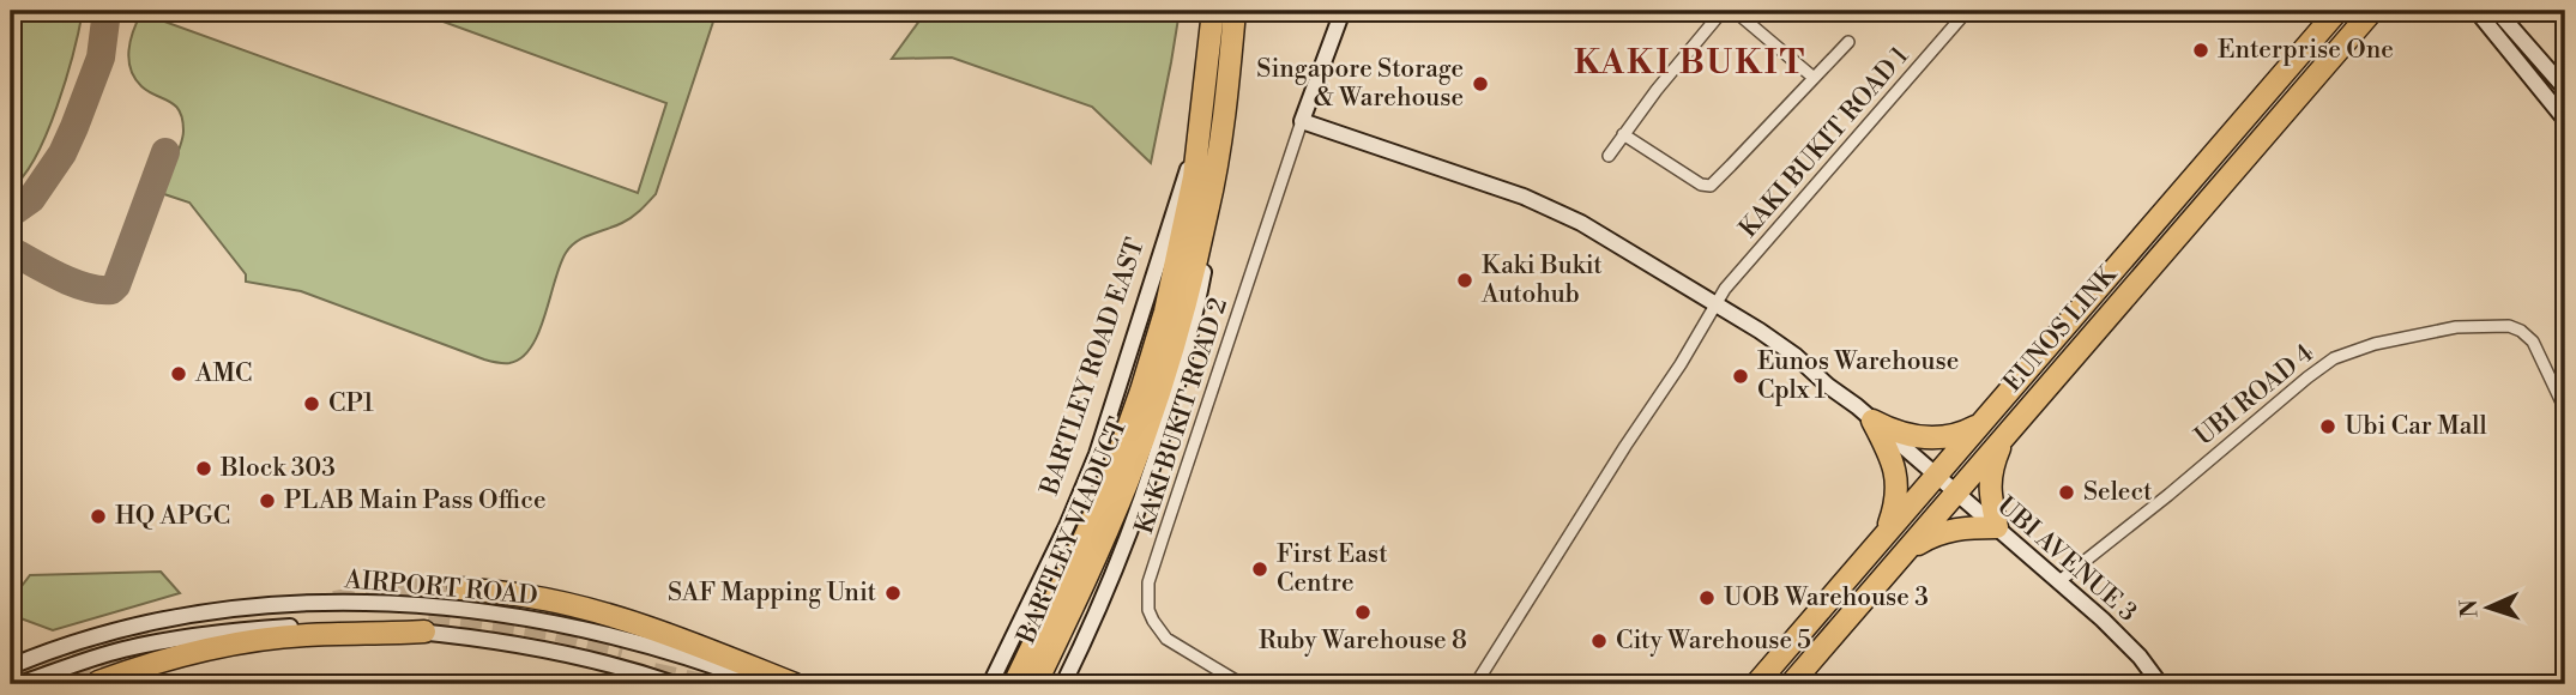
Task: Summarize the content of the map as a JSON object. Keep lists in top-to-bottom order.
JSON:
{
  "streets": {
    "highway": ["EUNOS LINK", "BARTLEY ROAD EAST", "BARTLEY VIADUCT"],
    "main road": ["UBI AVENUE 3", "AIRPORT ROAD"],
    "street": ["KAKI BUKIT ROAD 1", "UBI ROAD 4", "KAKI BUKIT ROAD 2"]
  },
  "crossings": [
    ["KAKI BUKIT ROAD 1", "UBI AVENUE 3"],
    ["EUNOS LINK", "UBI AVENUE 3"],
    ["BARTLEY ROAD EAST", "BARTLEY VIADUCT"],
    ["UBI ROAD 4", "UBI AVENUE 3"],
    ["KAKI BUKIT ROAD 2", "UBI AVENUE 3"]
  ],
  "districts": ["KAKI BUKIT"],
  "places": [
    "Enterprise One",
    "Singapore Storage & Warehouse",
    "Kaki Bukit Autohub",
    "AMC",
    "Eunos Warehouse Cplx 1",
    "CP1",
    "Ubi Car Mall",
    "Block 303",
    "Select",
    "PLAB Main Pass Office",
    "HQ APGC",
    "First East Centre",
    "SAF Mapping Unit",
    "UOB Warehouse 3",
    "Ruby Warehouse 8",
    "City Warehouse 5"
  ],
  "north": "left"
}
